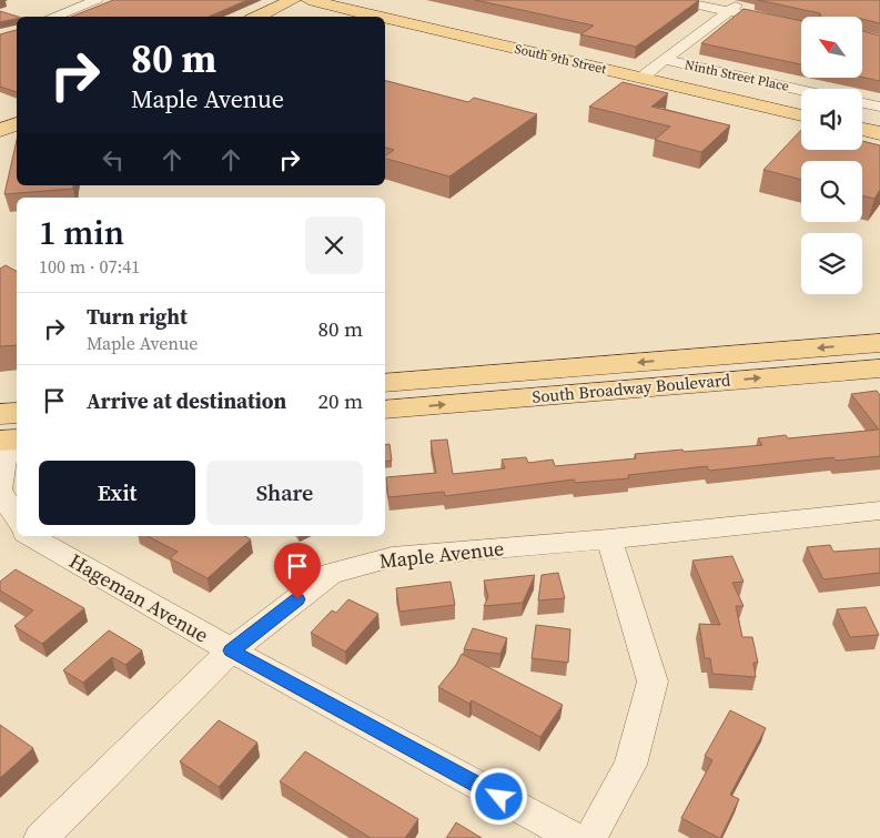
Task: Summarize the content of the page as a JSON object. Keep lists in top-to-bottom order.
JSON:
{
  "streets": {
    "main road": ["South 9th Street", "South Broadway Boulevard"],
    "street": ["Ninth Street Place", "Maple Avenue", "Hageman Avenue"]
  },
  "crossings": [
    ["Maple Avenue", "Hageman Avenue"]
  ],
  "north": "top left",
  "page": {
    "turn": ["80 m", "Maple Avenue"],
    "heading": ["1 min", "100 m · 07:41"],
    "list": [
      {
        "name": "Turn right",
        "note": "Maple Avenue",
        "value": "80 m"
      },
      {
        "name": "Arrive at destination",
        "value": "20 m"
      }
    ],
    "buttons": ["Exit", "Share"]
  }
}
